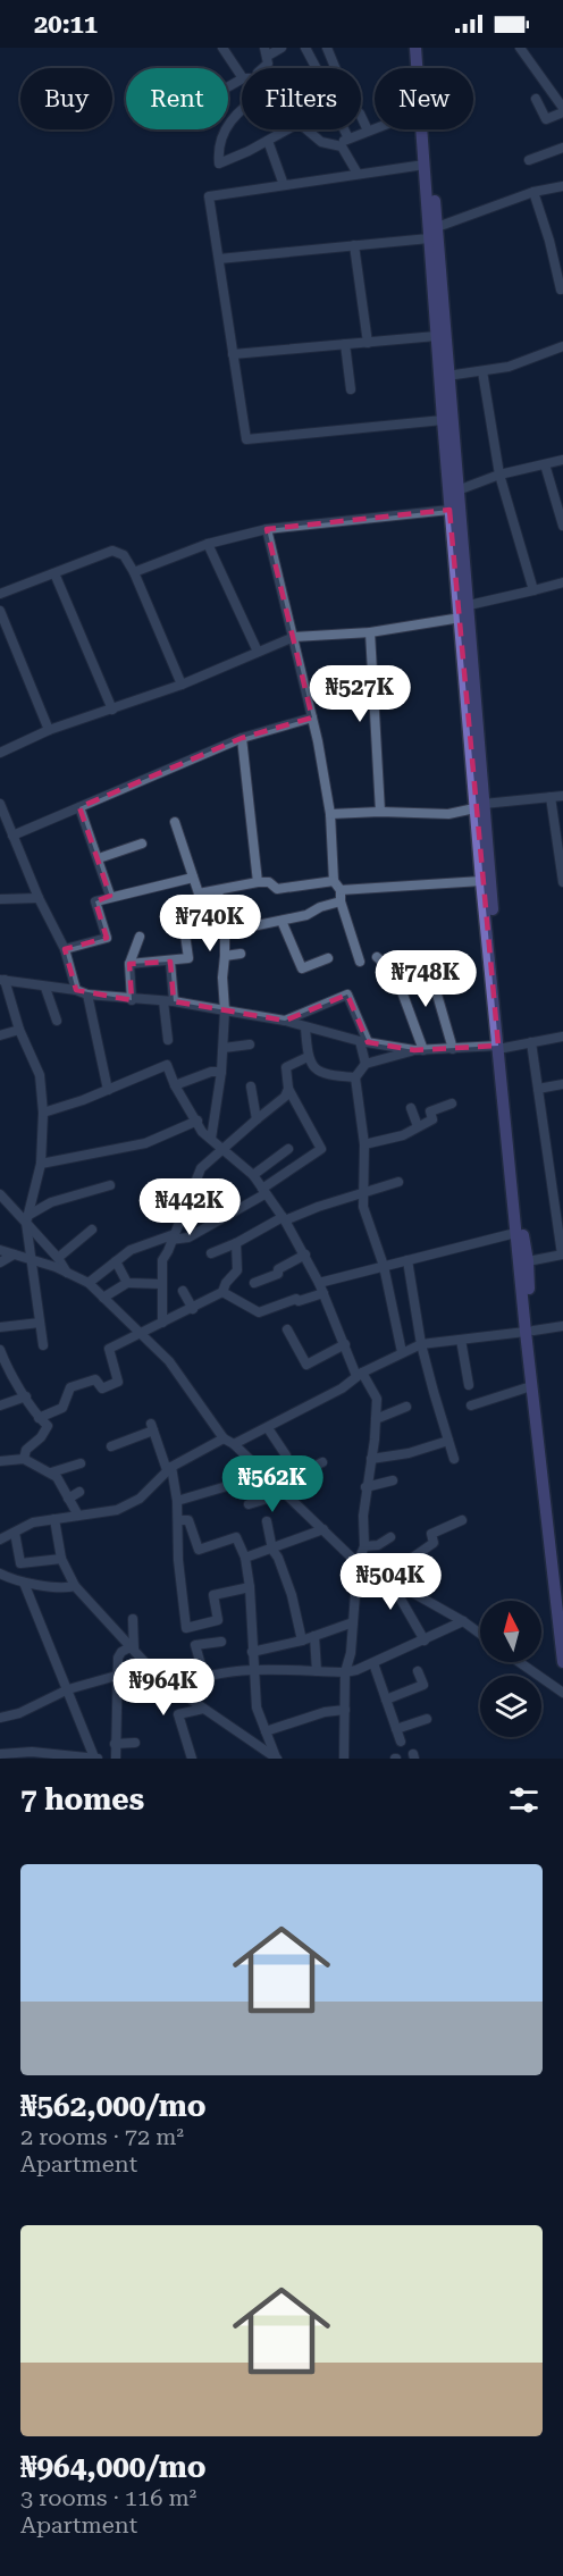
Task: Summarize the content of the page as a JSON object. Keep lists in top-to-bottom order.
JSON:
{
  "north": "top",
  "page": {
    "status": "20:11",
    "chip": [
      "Buy",
      "Rent",
      "Filters",
      "New"
    ],
    "price": [
      "₦527K",
      "₦740K",
      "₦748K",
      "₦442K",
      "₦562K",
      "₦504K",
      "₦964K"
    ],
    "heading": "7 homes",
    "list": [
      {
        "name": "₦562,000/mo",
        "note": "2 rooms · 72 m² · Apartment"
      },
      {
        "name": "₦964,000/mo",
        "note": "3 rooms · 116 m² · Apartment"
      }
    ]
  }
}
